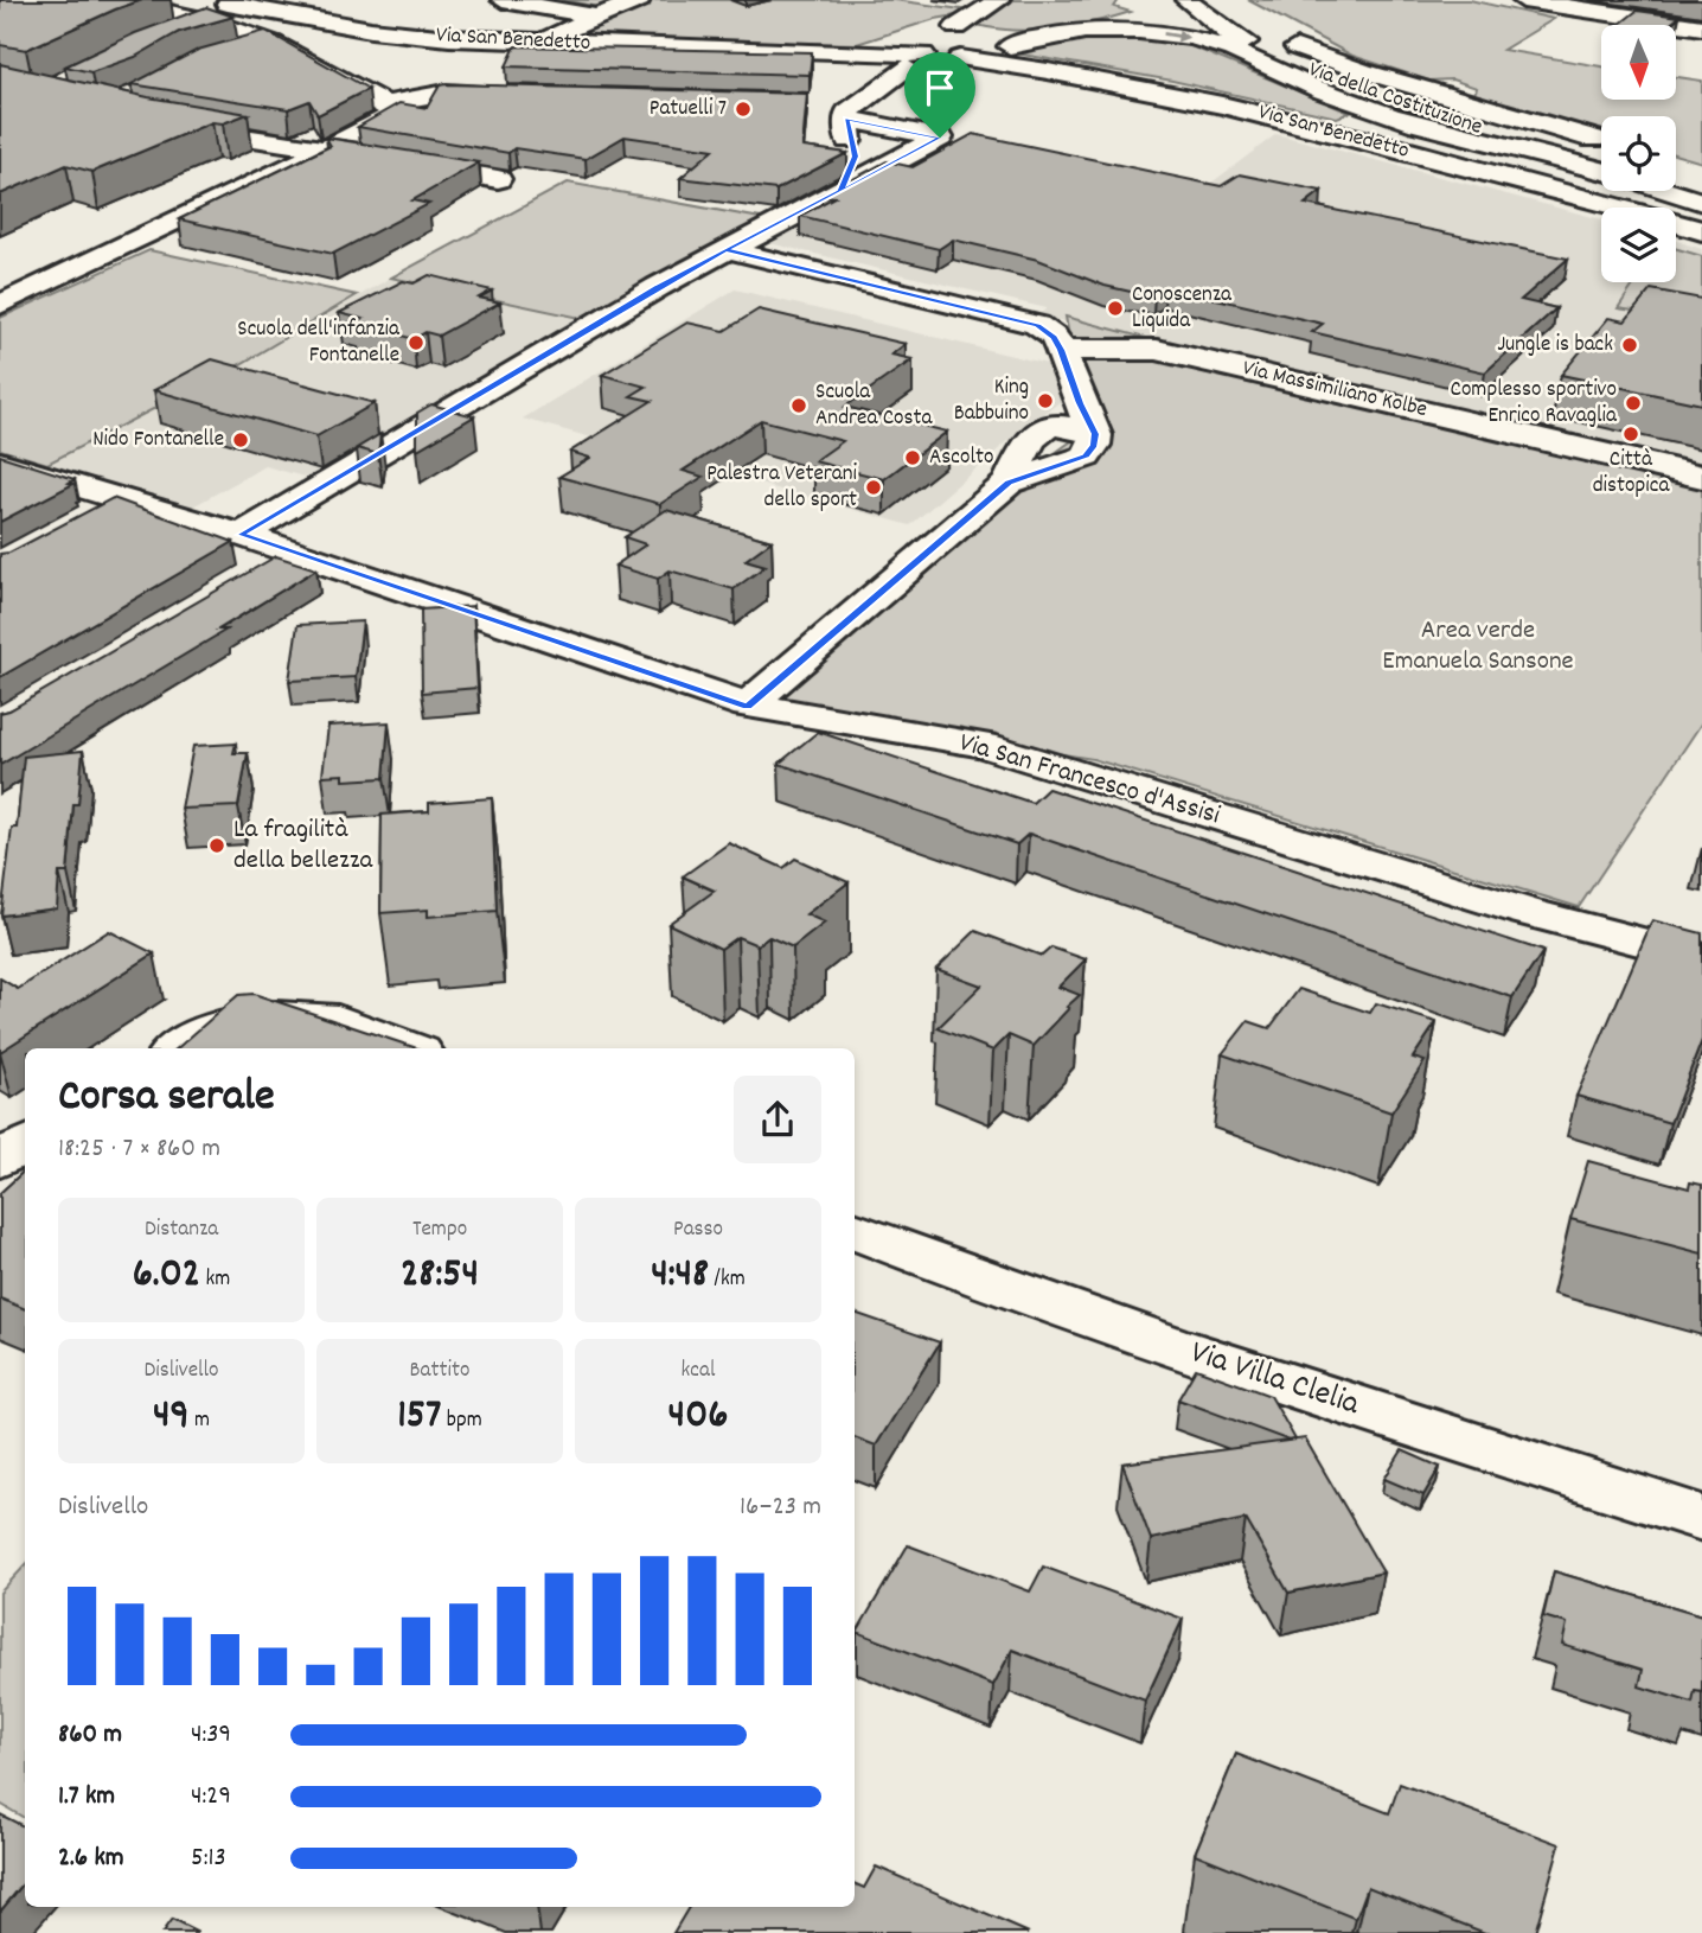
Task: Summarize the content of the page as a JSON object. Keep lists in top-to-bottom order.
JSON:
{
  "streets": {
    "main road": [
      "Via San Benedetto",
      "Via della Costituzione",
      "Via Massimiliano Kolbe",
      "Via San Francesco d'Assisi",
      "Via Villa Clelia"
    ]
  },
  "parks": ["Area verde Emanuela Sansone"],
  "places": [
    "Patuelli 7",
    "Conoscenza Liquida",
    "Scuola dell'infanzia Fontanelle",
    "Jungle is back",
    "King Babbuino",
    "Complesso sportivo Enrico Ravaglia",
    "Scuola Andrea Costa",
    "Città distopica",
    "Nido Fontanelle",
    "Ascolto",
    "Palestra Veterani dello sport",
    "La fragilità della bellezza"
  ],
  "north": "bottom",
  "page": {
    "heading": ["Corsa serale", "18:25 · 7 × 860 m"],
    "stats": [
      ["Distanza", "6.02 km"],
      ["Tempo", "28:54"],
      ["Passo", "4:48 /km"],
      ["Dislivello", "49 m"],
      ["Battito", "157 bpm"],
      ["kcal", "406"]
    ],
    "chart": ["Dislivello", "16–23 m"],
    "list": [
      {
        "name": "860 m",
        "note": "4:39"
      },
      {
        "name": "1.7 km",
        "note": "4:29"
      },
      {
        "name": "2.6 km",
        "note": "5:13"
      }
    ]
  }
}
